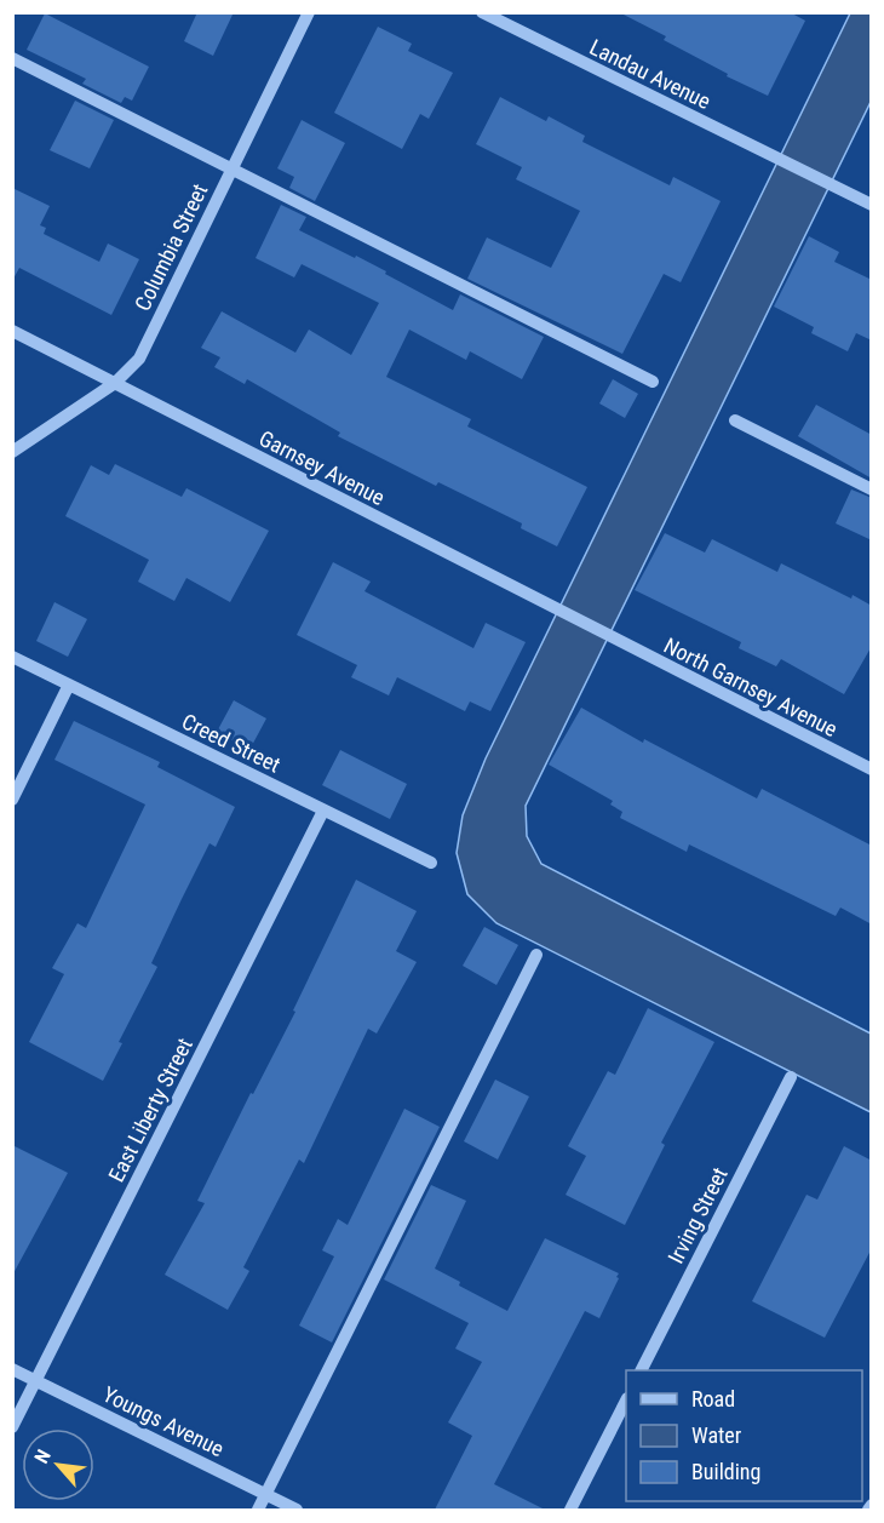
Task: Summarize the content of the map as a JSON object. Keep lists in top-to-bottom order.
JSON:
{
  "streets": {
    "street": [
      "Landau Avenue",
      "Columbia Street",
      "Garnsey Avenue",
      "North Garnsey Avenue",
      "Creed Street",
      "East Liberty Street",
      "Irving Street",
      "Youngs Avenue"
    ]
  },
  "crossings": [
    ["Columbia Street", "Garnsey Avenue"],
    ["Garnsey Avenue", "North Garnsey Avenue"],
    ["Creed Street", "East Liberty Street"],
    ["East Liberty Street", "Youngs Avenue"]
  ],
  "legend": ["Road", "Water", "Building"],
  "north": "top left"
}
